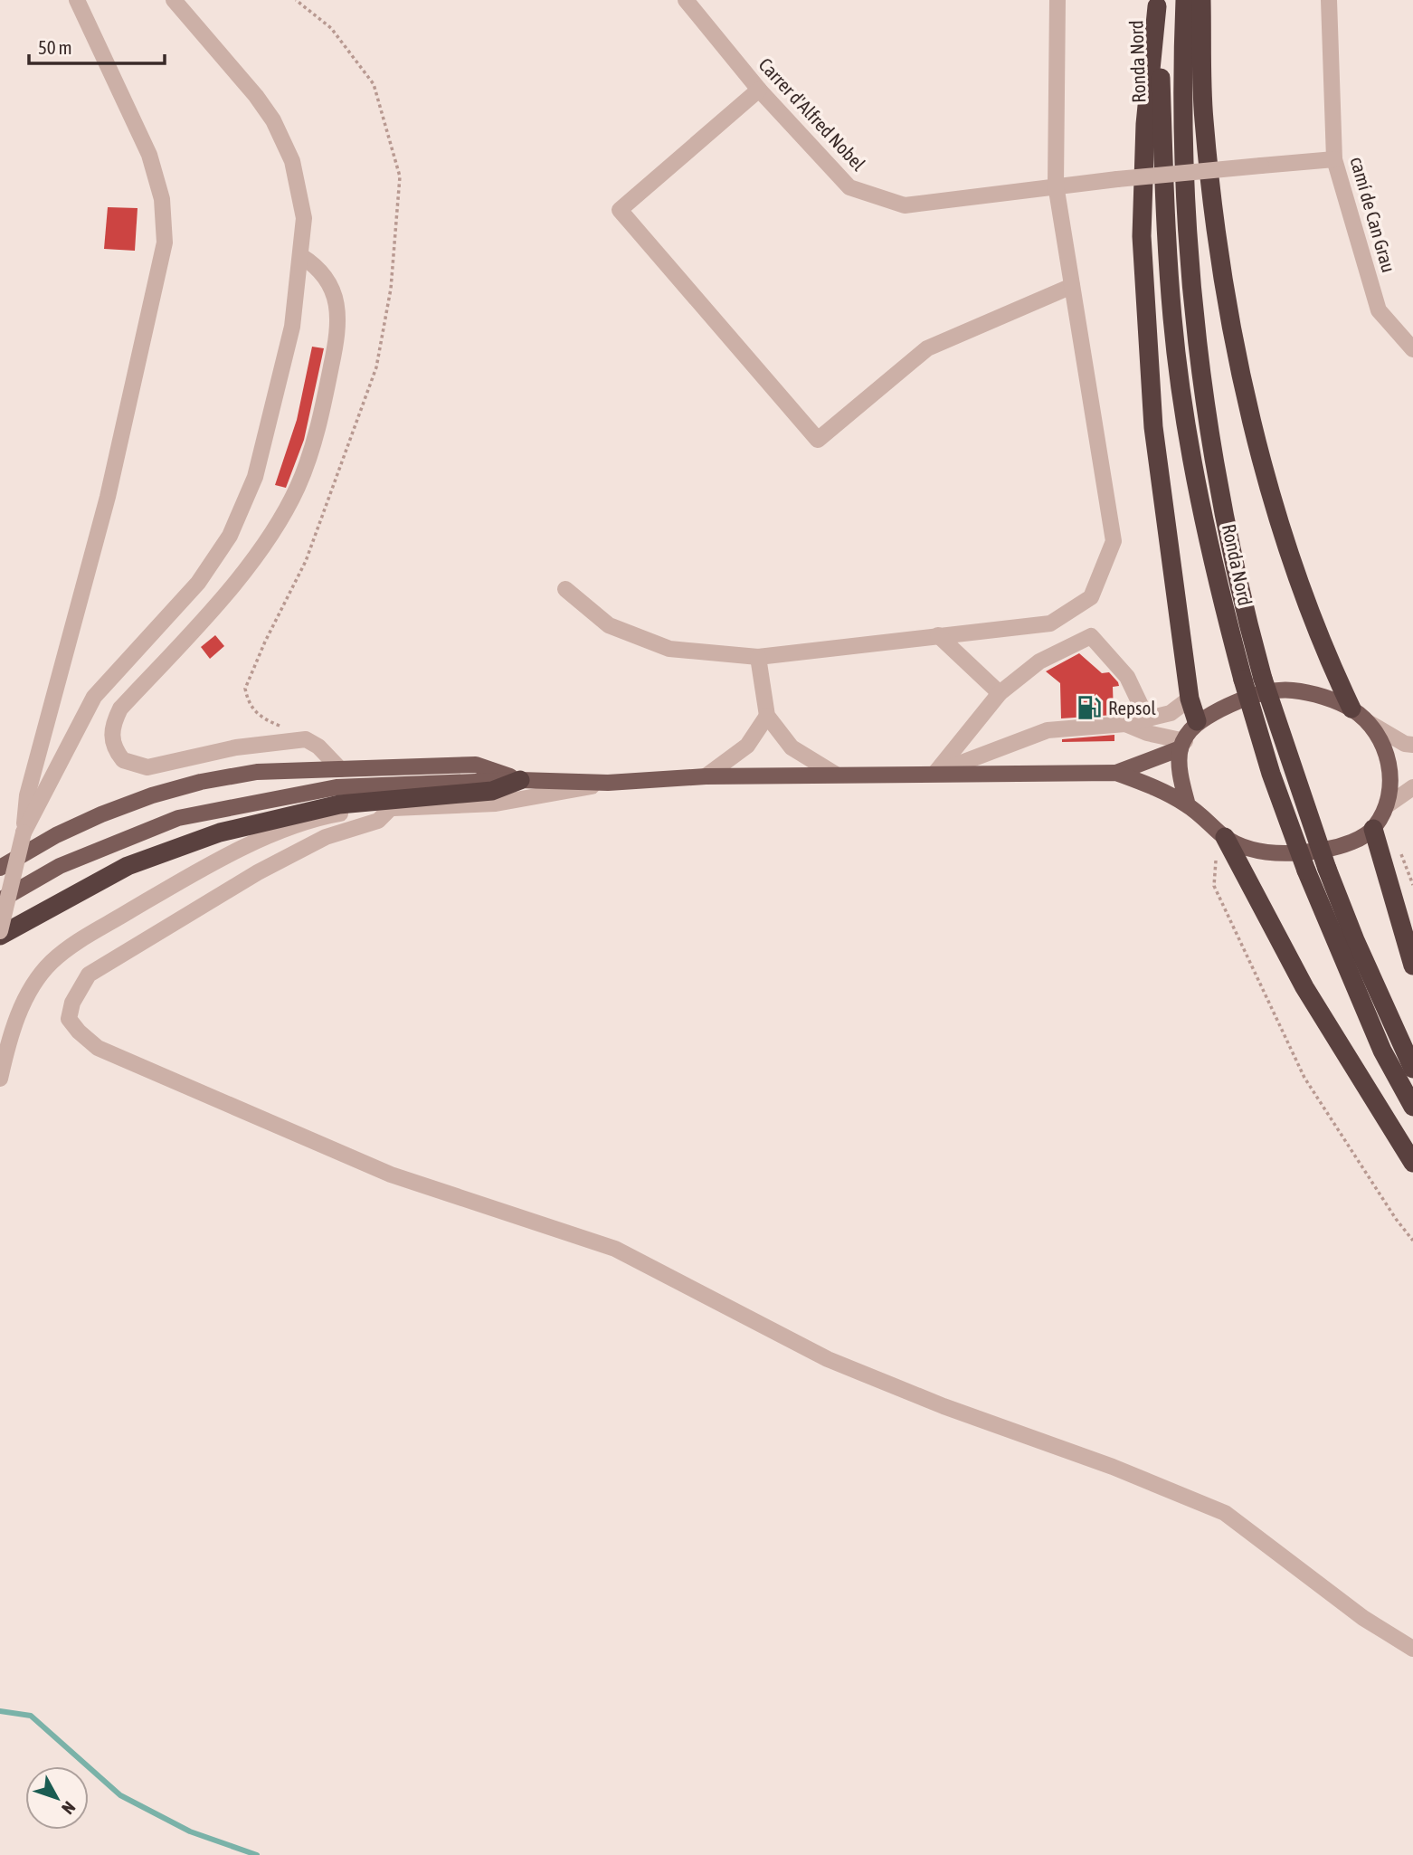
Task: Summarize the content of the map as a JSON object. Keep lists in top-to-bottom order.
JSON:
{
  "streets": {
    "highway": ["Ronda Nord"],
    "street": ["Carrer d'Alfred Nobel", "camí de Can Grau"]
  },
  "crossings": [
    ["Carrer d'Alfred Nobel", "camí de Can Grau"]
  ],
  "places": {
    "fuel station": ["Repsol"]
  },
  "scale_bar": "50 m",
  "north": "bottom right"
}
